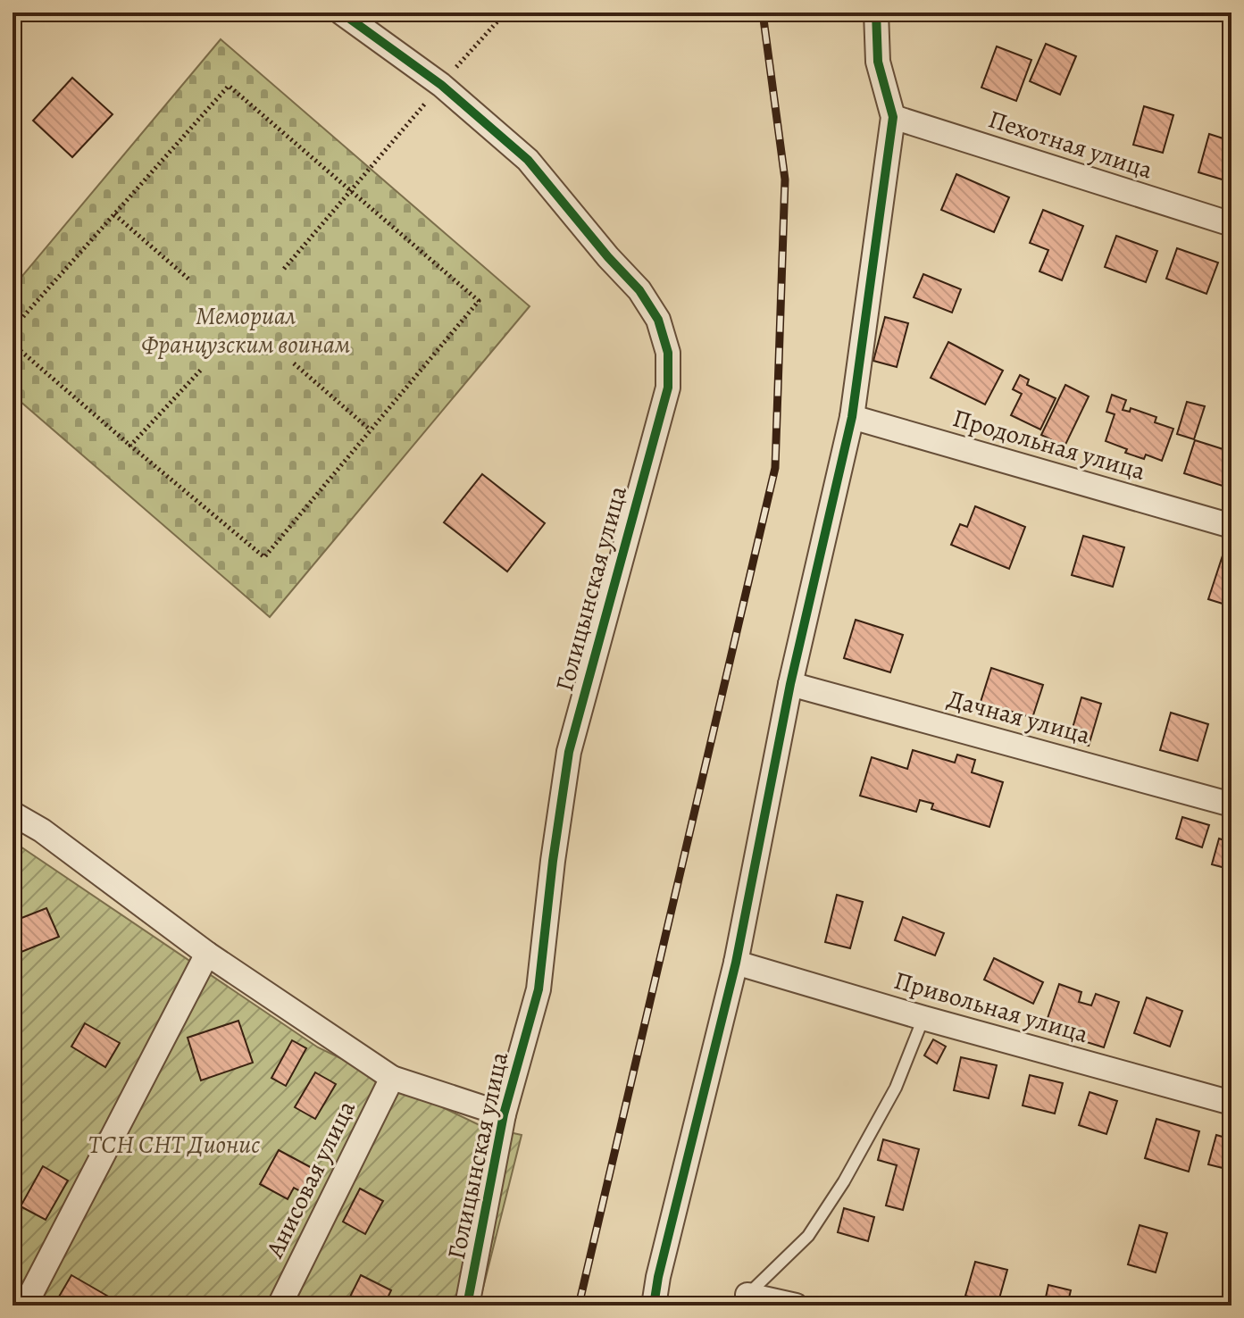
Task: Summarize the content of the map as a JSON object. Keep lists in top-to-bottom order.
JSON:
{
  "streets": {
    "street": [
      "Пехотная улица",
      "Продольная улица",
      "Голицынская улица",
      "Дачная улица",
      "Привольная улица",
      "Анисовая улица"
    ]
  },
  "parks": ["Мемориал Французским воинам", "ТСН СНТ Дионис"]
}
